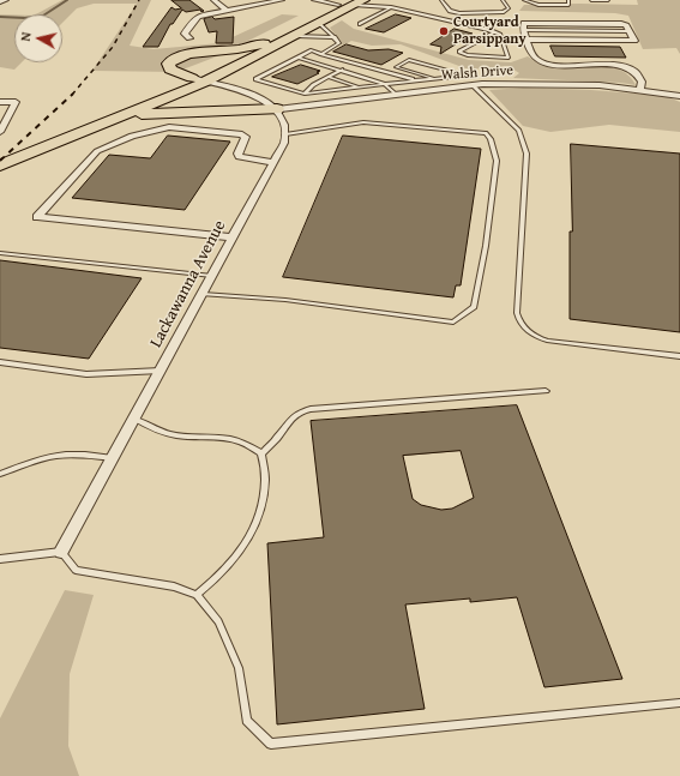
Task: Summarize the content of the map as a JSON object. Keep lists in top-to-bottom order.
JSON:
{
  "streets": {
    "street": ["Walsh Drive", "Lackawanna Avenue"]
  },
  "places": ["Courtyard Parsippany"],
  "north": "left"
}
